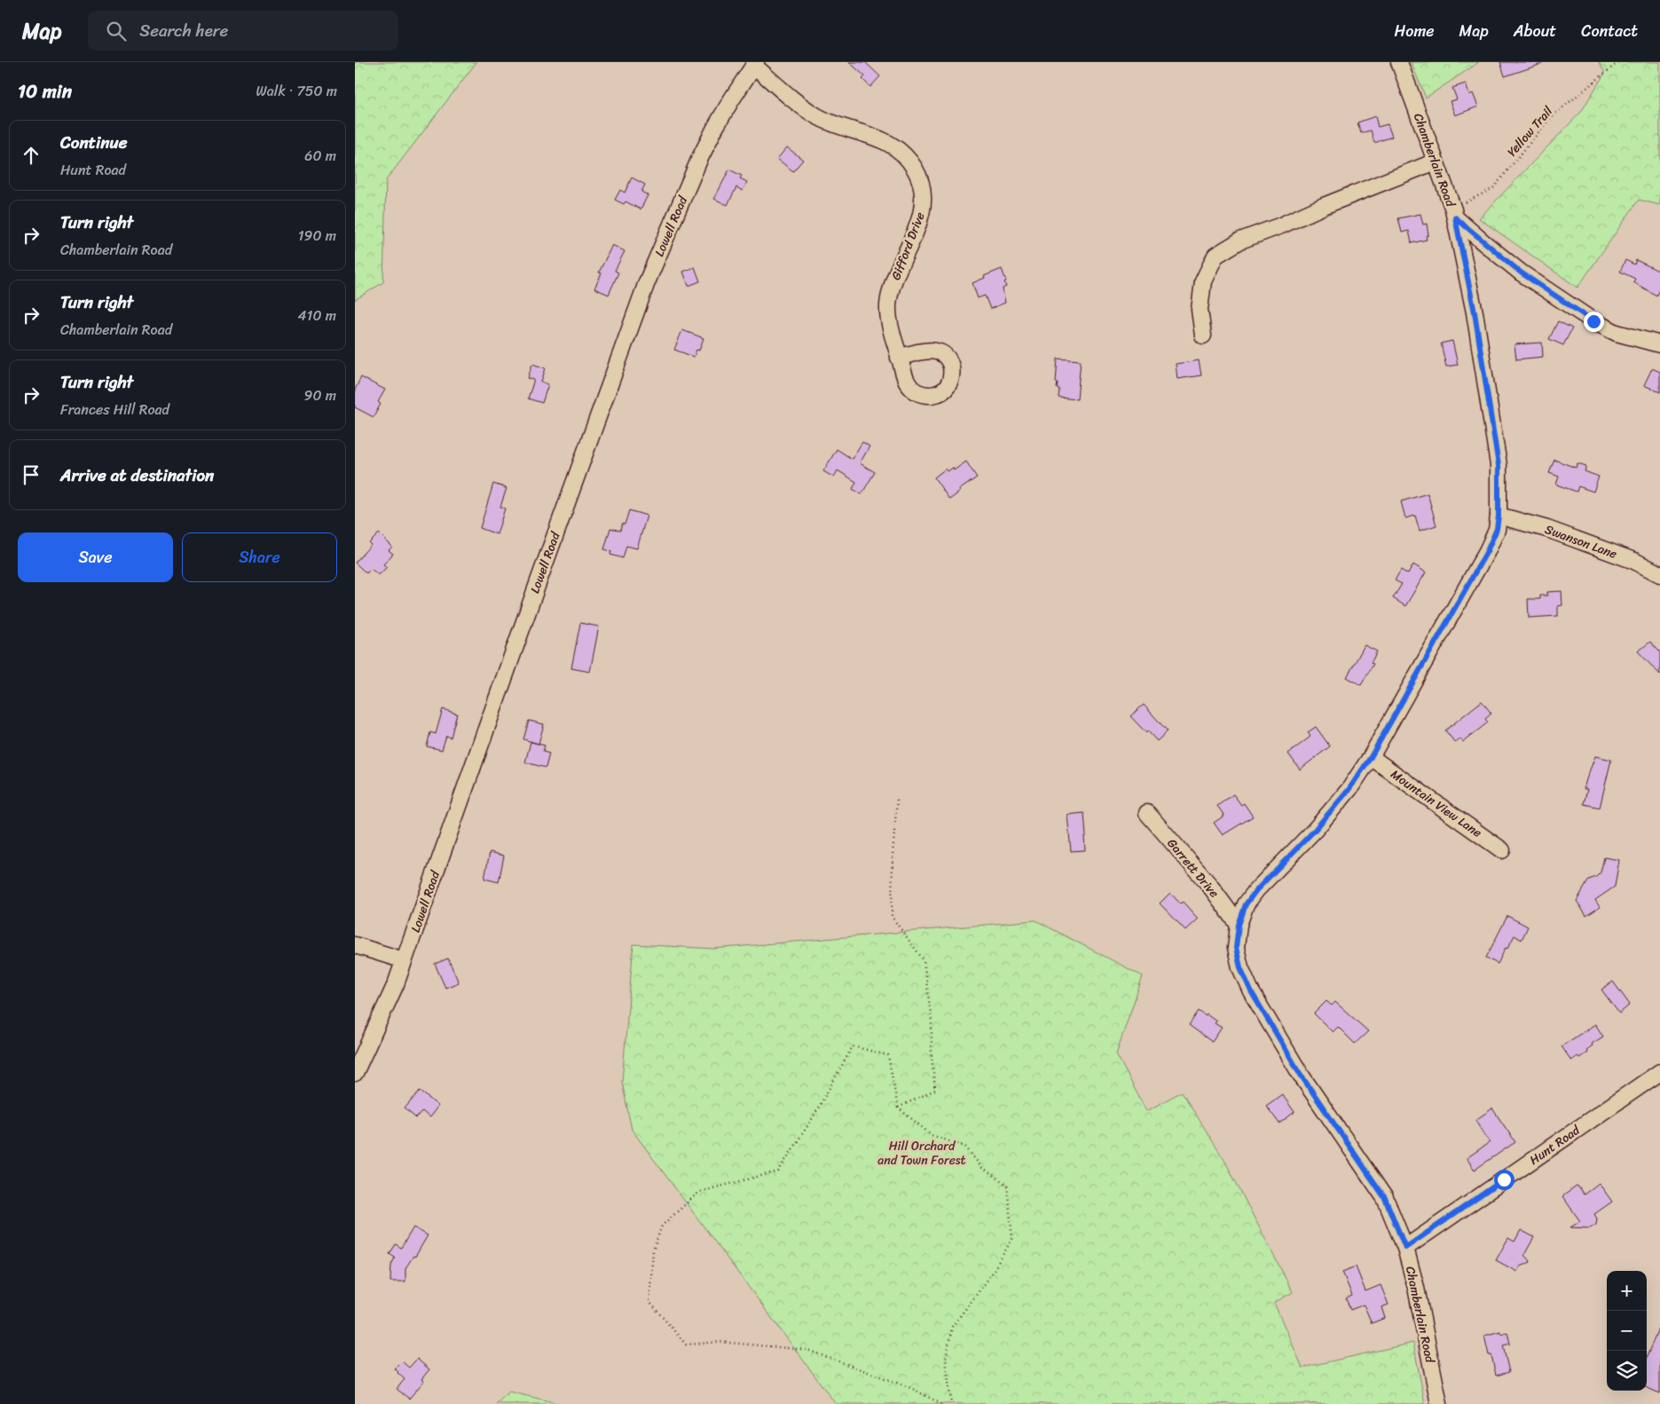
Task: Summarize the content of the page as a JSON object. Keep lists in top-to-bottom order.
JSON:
{
  "streets": {
    "street": [
      "Chamberlain Road",
      "Lowell Road",
      "Gifford Drive",
      "Swanson Lane",
      "Mountain View Lane",
      "Garrett Drive",
      "Hunt Road"
    ],
    "path": ["Yellow Trail"]
  },
  "crossings": [
    ["Yellow Trail", "Chamberlain Road"],
    ["Chamberlain Road", "Swanson Lane"],
    ["Chamberlain Road", "Mountain View Lane"],
    ["Chamberlain Road", "Garrett Drive"],
    ["Chamberlain Road", "Hunt Road"],
    ["Lowell Road", "Gifford Drive"]
  ],
  "parks": ["Hill Orchard and Town Forest"],
  "page": {
    "header": "Map",
    "search": "Search here",
    "nav": [
      "Home",
      "Map",
      "About",
      "Contact"
    ],
    "heading": ["10 min", "Walk · 750 m"],
    "list": [
      ["Continue", "Hunt Road", "60 m"],
      ["Turn right", "Chamberlain Road", "190 m"],
      ["Turn right", "Chamberlain Road", "410 m"],
      ["Turn right", "Frances Hill Road", "90 m"],
      "Arrive at destination"
    ],
    "buttons": ["Save", "Share"],
    "map_buttons": ["+", "−"]
  }
}
